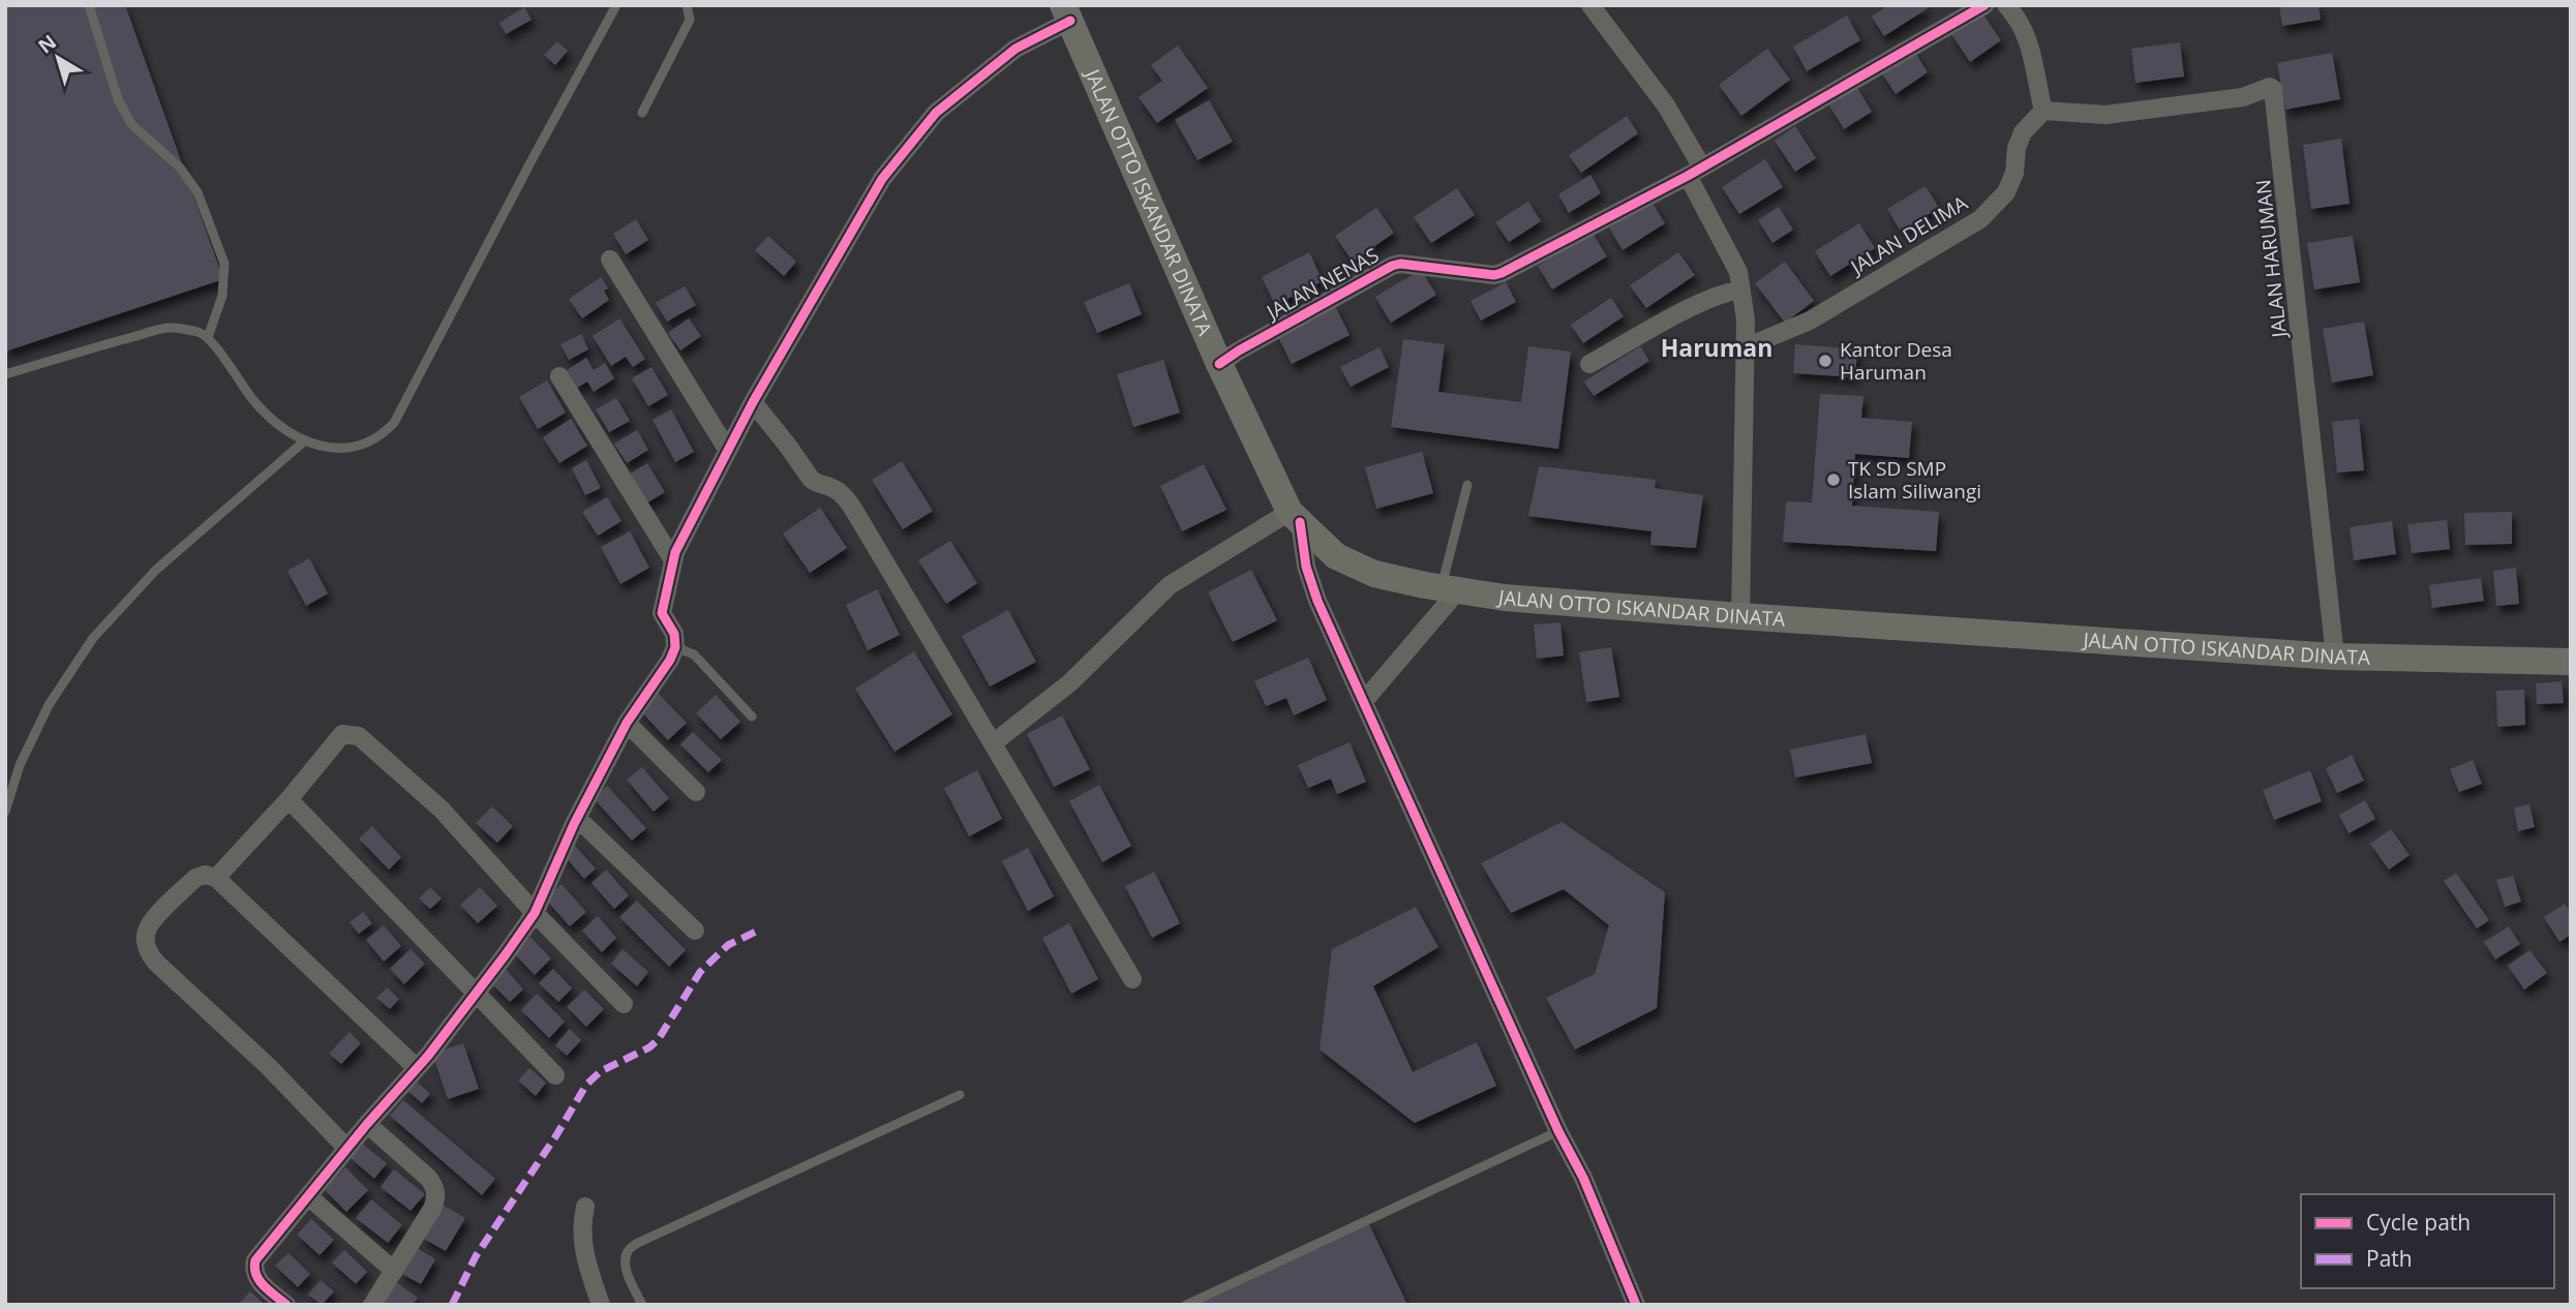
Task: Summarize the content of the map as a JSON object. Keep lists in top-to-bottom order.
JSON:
{
  "streets": {
    "main road": ["JALAN OTTO ISKANDAR DINATA"],
    "street": ["JALAN DELIMA", "JALAN HARUMAN", "JALAN NENAS"]
  },
  "crossings": [
    ["JALAN OTTO ISKANDAR DINATA", "JALAN HARUMAN"],
    ["JALAN OTTO ISKANDAR DINATA", "JALAN NENAS"],
    ["JALAN DELIMA", "JALAN HARUMAN"]
  ],
  "districts": ["Haruman"],
  "places": ["Kantor Desa Haruman", "TK SD SMP Islam Siliwangi"],
  "legend": ["Cycle path", "Path"],
  "north": "top left"
}
